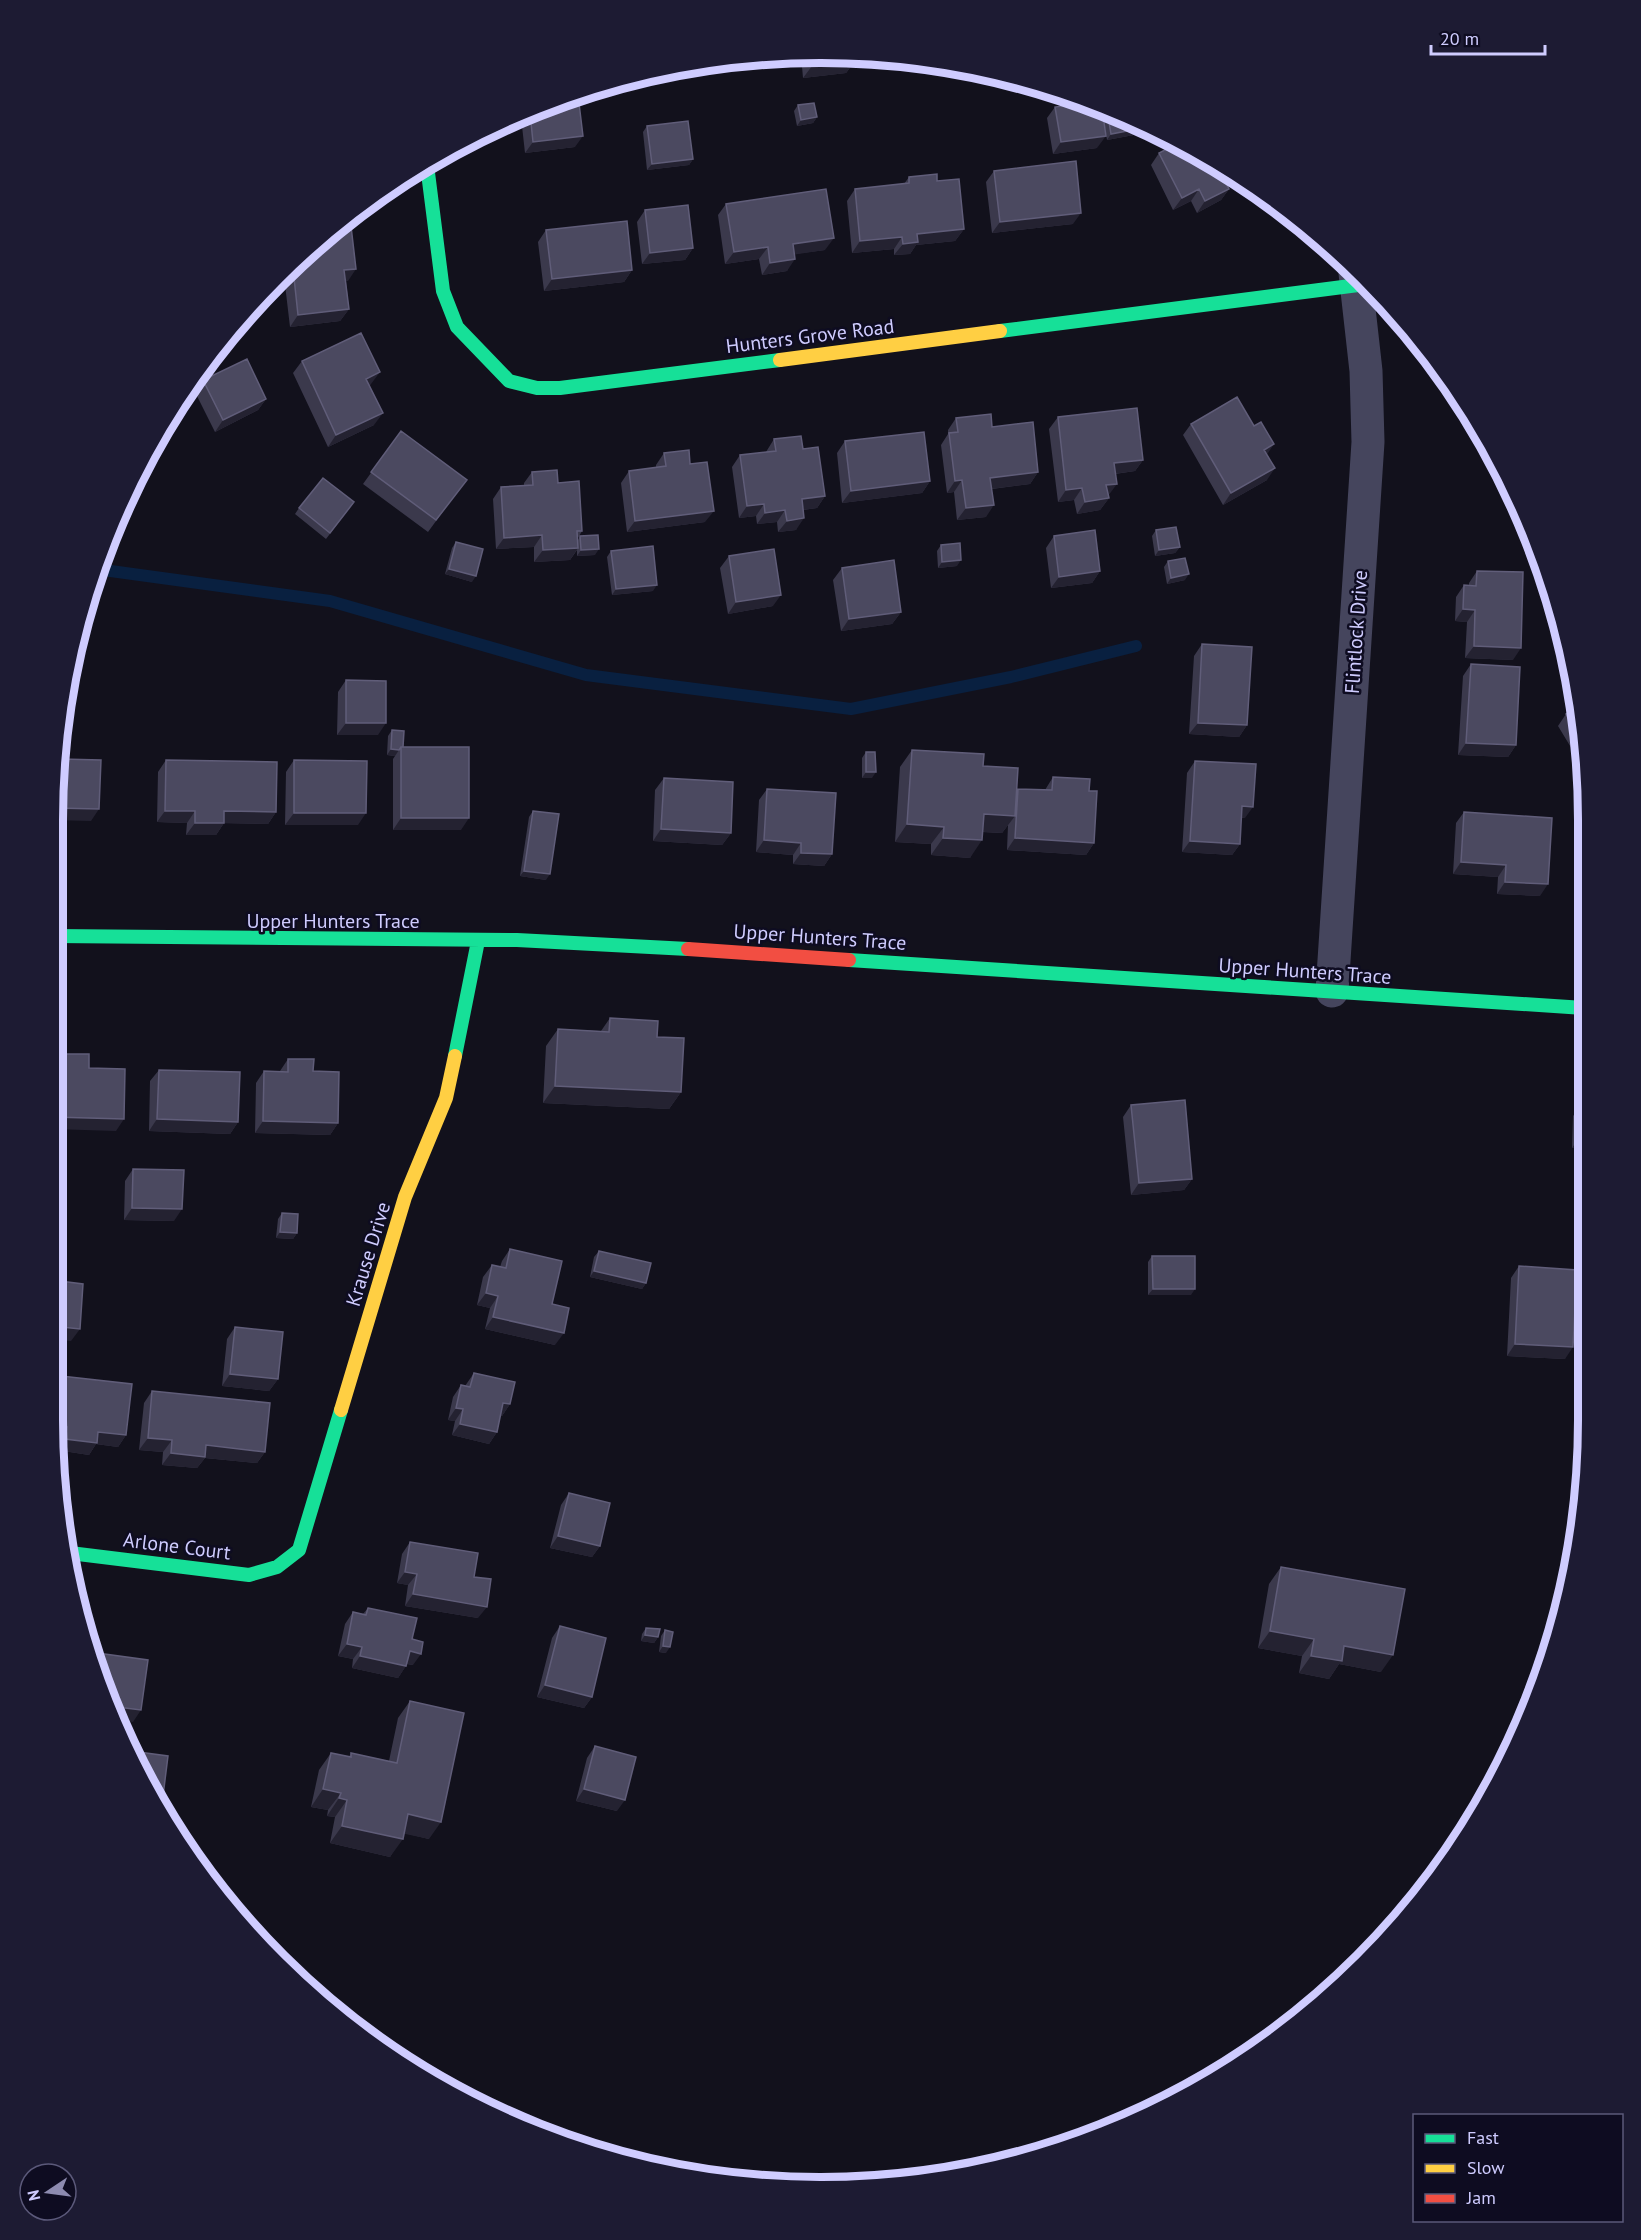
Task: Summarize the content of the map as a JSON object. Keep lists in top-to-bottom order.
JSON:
{
  "streets": {
    "street": [
      "Hunters Grove Road",
      "Flintlock Drive",
      "Upper Hunters Trace",
      "Krause Drive",
      "Arlone Court"
    ]
  },
  "crossings": [
    ["Flintlock Drive", "Upper Hunters Trace"],
    ["Upper Hunters Trace", "Krause Drive"],
    ["Krause Drive", "Arlone Court"]
  ],
  "legend": ["Fast", "Slow", "Jam"],
  "scale_bar": "20 m",
  "north": "left"
}
